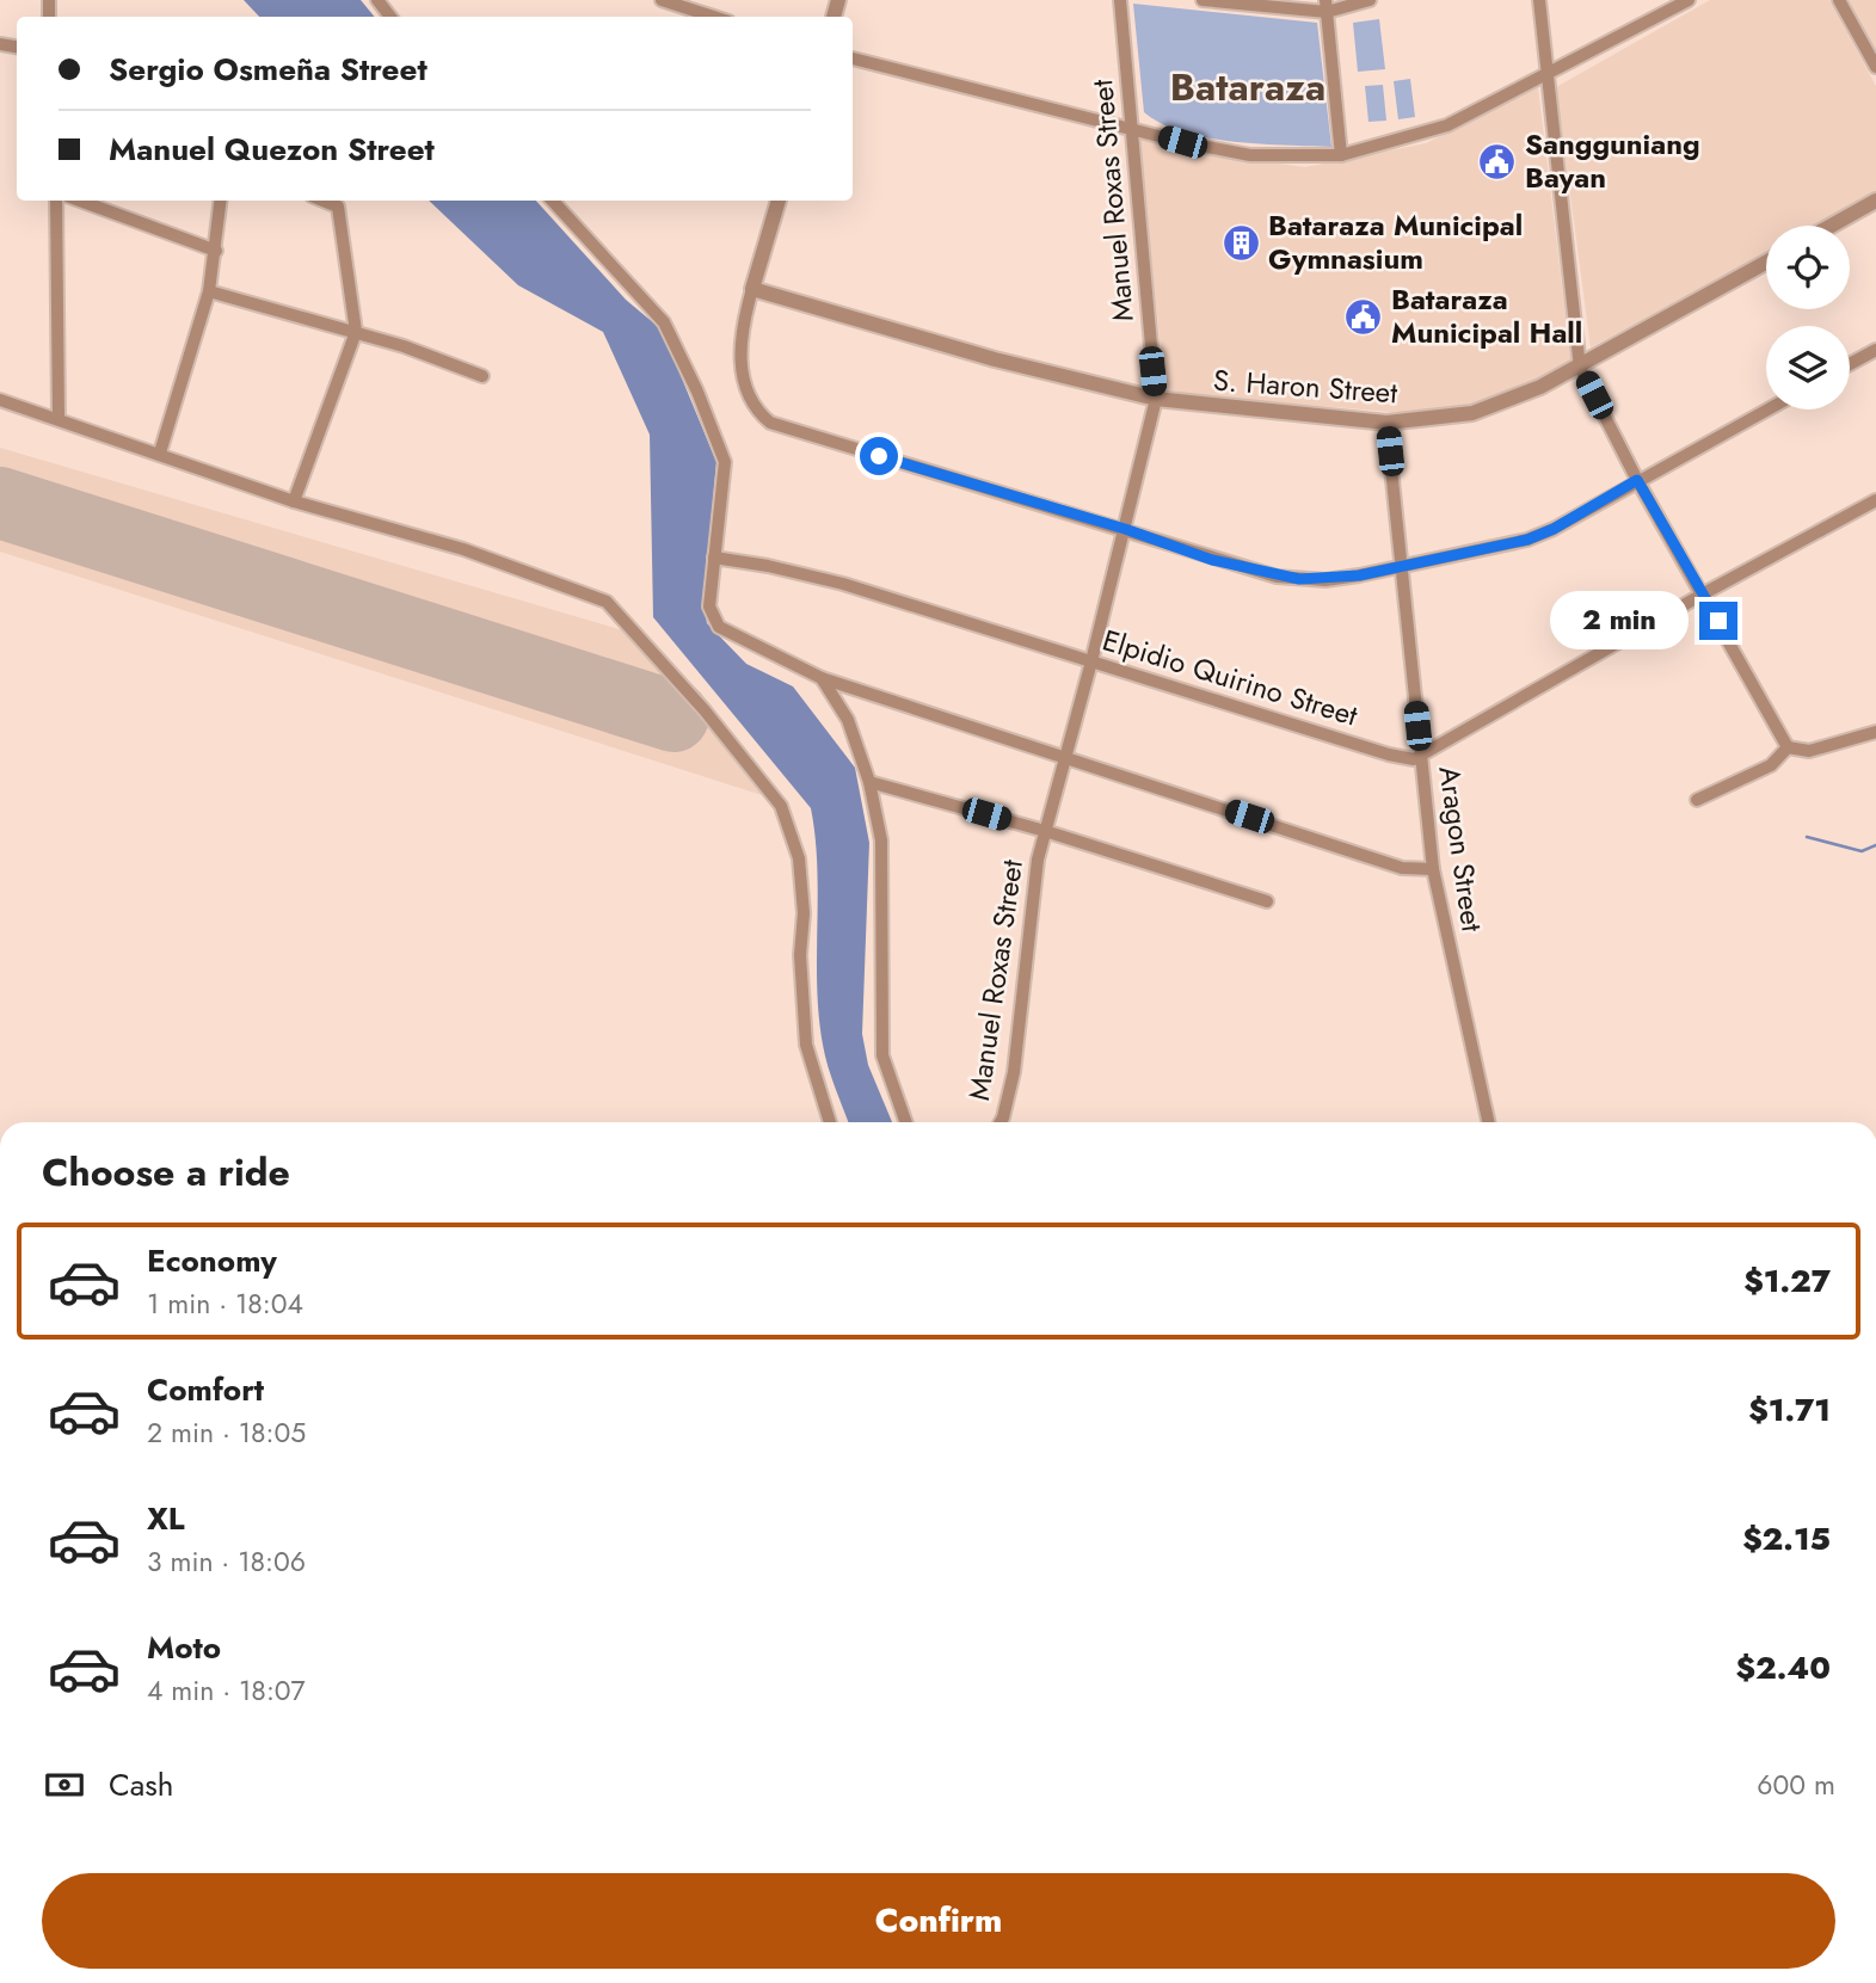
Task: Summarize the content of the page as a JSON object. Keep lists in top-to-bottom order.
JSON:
{
  "streets": {
    "street": [
      "Manuel Roxas Street",
      "S. Haron Street",
      "Elpidio Quirino Street",
      "Aragon Street"
    ]
  },
  "crossings": [
    ["Manuel Roxas Street", "S. Haron Street"],
    ["Manuel Roxas Street", "Elpidio Quirino Street"],
    ["S. Haron Street", "Aragon Street"],
    ["Elpidio Quirino Street", "Aragon Street"]
  ],
  "districts": ["Bataraza"],
  "places": {
    "public building": ["Sangguniang Bayan", "Bataraza Municipal Hall"],
    "building": ["Bataraza Municipal Gymnasium"]
  },
  "page": {
    "banner": ["Sergio Osmeña Street", "Manuel Quezon Street"],
    "bubble": "2 min",
    "heading": "Choose a ride",
    "list": [
      {
        "name": "Economy",
        "note": "1 min · 18:04",
        "value": "$1.27"
      },
      {
        "name": "Comfort",
        "note": "2 min · 18:05",
        "value": "$1.71"
      },
      {
        "name": "XL",
        "note": "3 min · 18:06",
        "value": "$2.15"
      },
      {
        "name": "Moto",
        "note": "4 min · 18:07",
        "value": "$2.40"
      }
    ],
    "pay": ["Cash", "600 m"],
    "buttons": "Confirm"
  }
}
